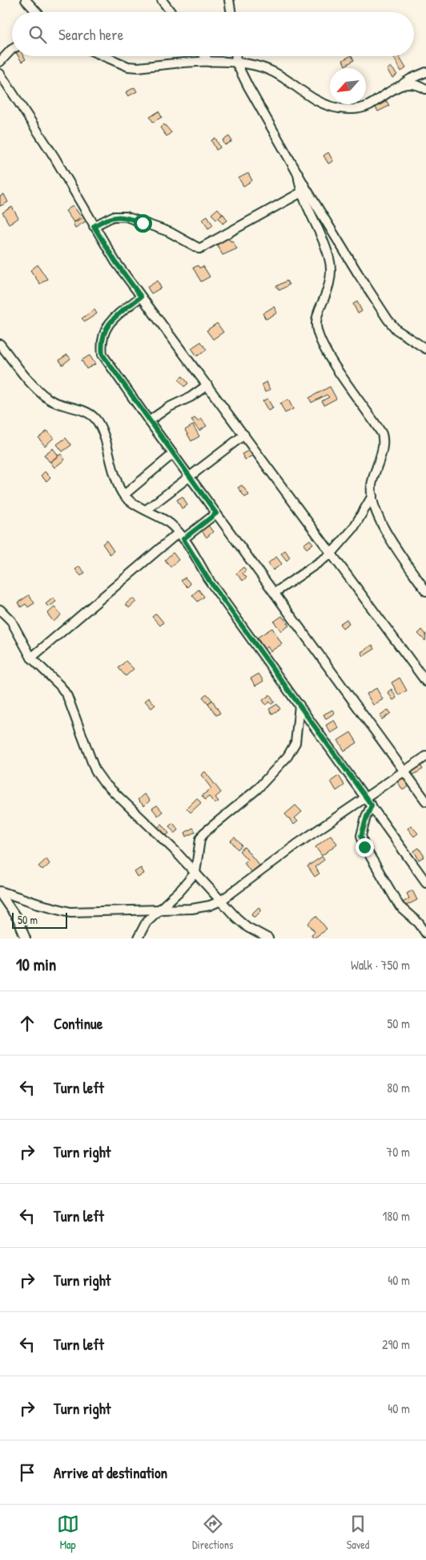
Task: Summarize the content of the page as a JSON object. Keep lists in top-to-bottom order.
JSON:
{
  "scale_bar": "50 m",
  "north": "bottom left",
  "page": {
    "search": "Search here",
    "scale": "50 m",
    "heading": ["10 min", "Walk · 750 m"],
    "list": [
      ["Continue", "50 m"],
      ["Turn left", "80 m"],
      ["Turn right", "70 m"],
      ["Turn left", "180 m"],
      ["Turn right", "40 m"],
      ["Turn left", "290 m"],
      ["Turn right", "40 m"],
      "Arrive at destination"
    ],
    "nav": ["Map", "Directions", "Saved"]
  }
}
